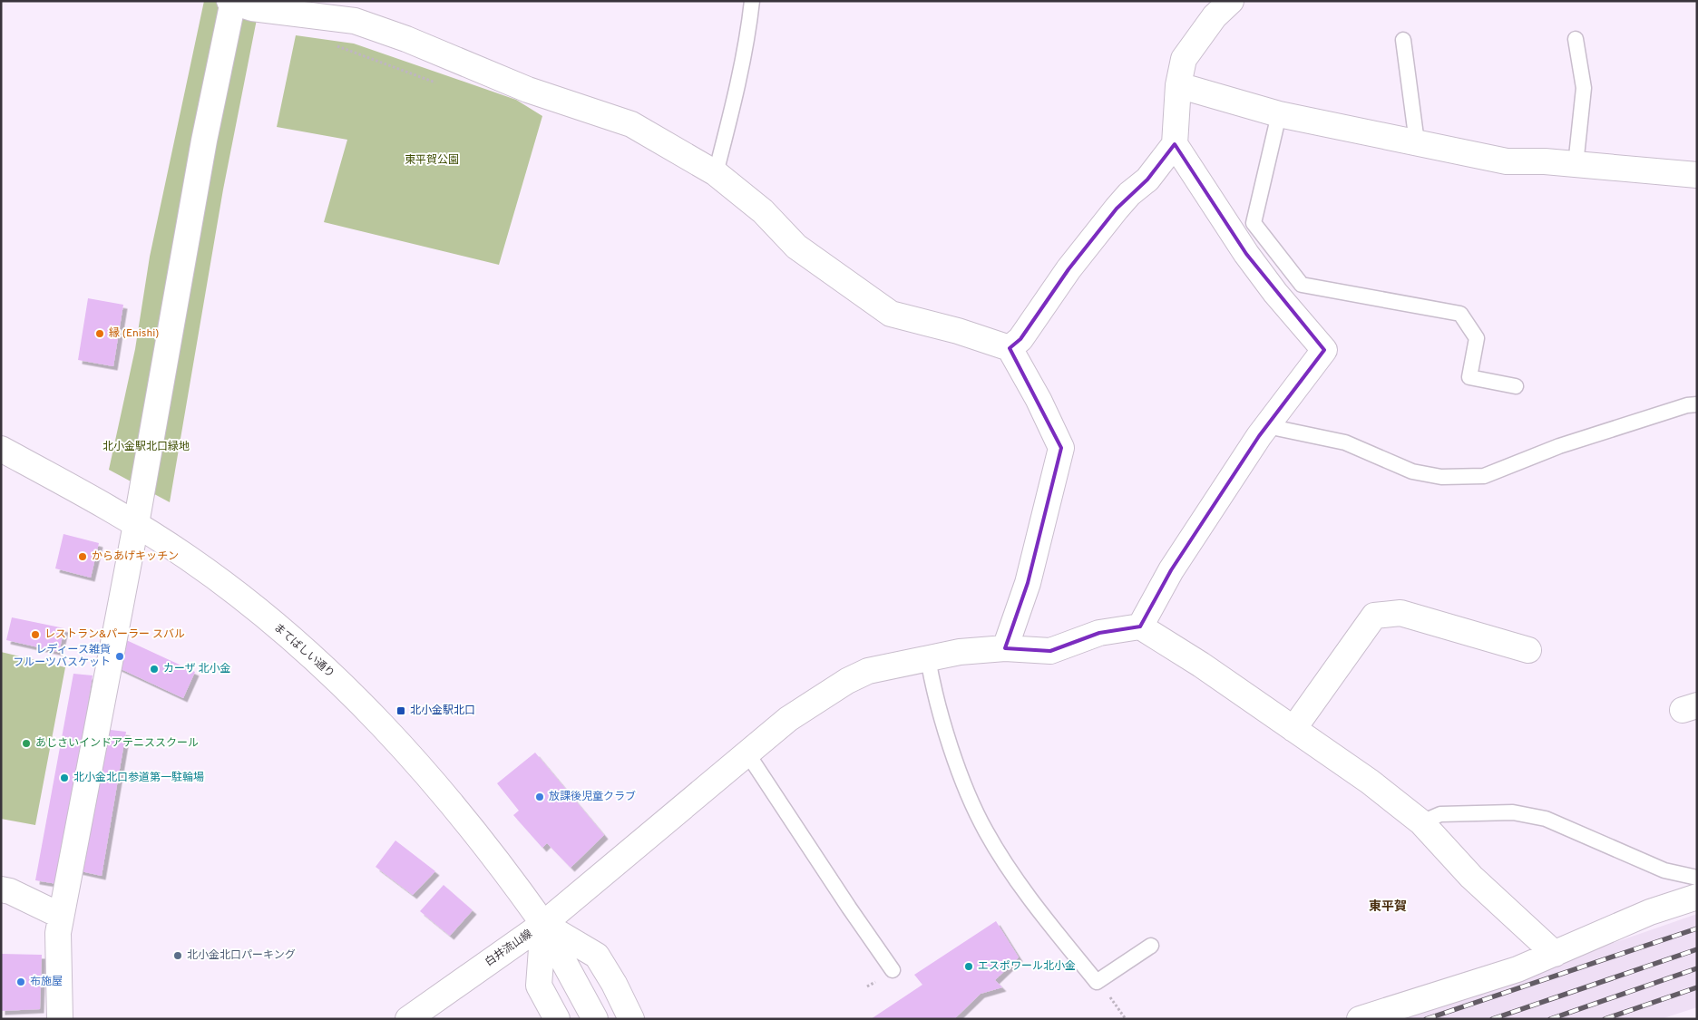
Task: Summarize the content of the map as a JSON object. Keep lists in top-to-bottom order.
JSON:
{
  "streets": {
    "street": ["まてばしい通り", "白井流山線"]
  },
  "crossings": [
    ["まてばしい通り", "白井流山線"]
  ],
  "districts": ["東平賀"],
  "parks": ["東平賀公園", "北小金駅北口緑地"],
  "places": {
    "other": [
      "縁 (Enishi)",
      "からあげキッチン",
      "レストラン&パーラー スバル",
      "レディース雑貨 フルーツバスケット",
      "カーザ 北小金",
      "あじさいインドアテニススクール",
      "北小金北口参道第一駐輪場",
      "放課後児童クラブ",
      "北小金北口パーキング",
      "エスポワール北小金",
      "布施屋"
    ],
    "transit": ["北小金駅北口"]
  }
}
